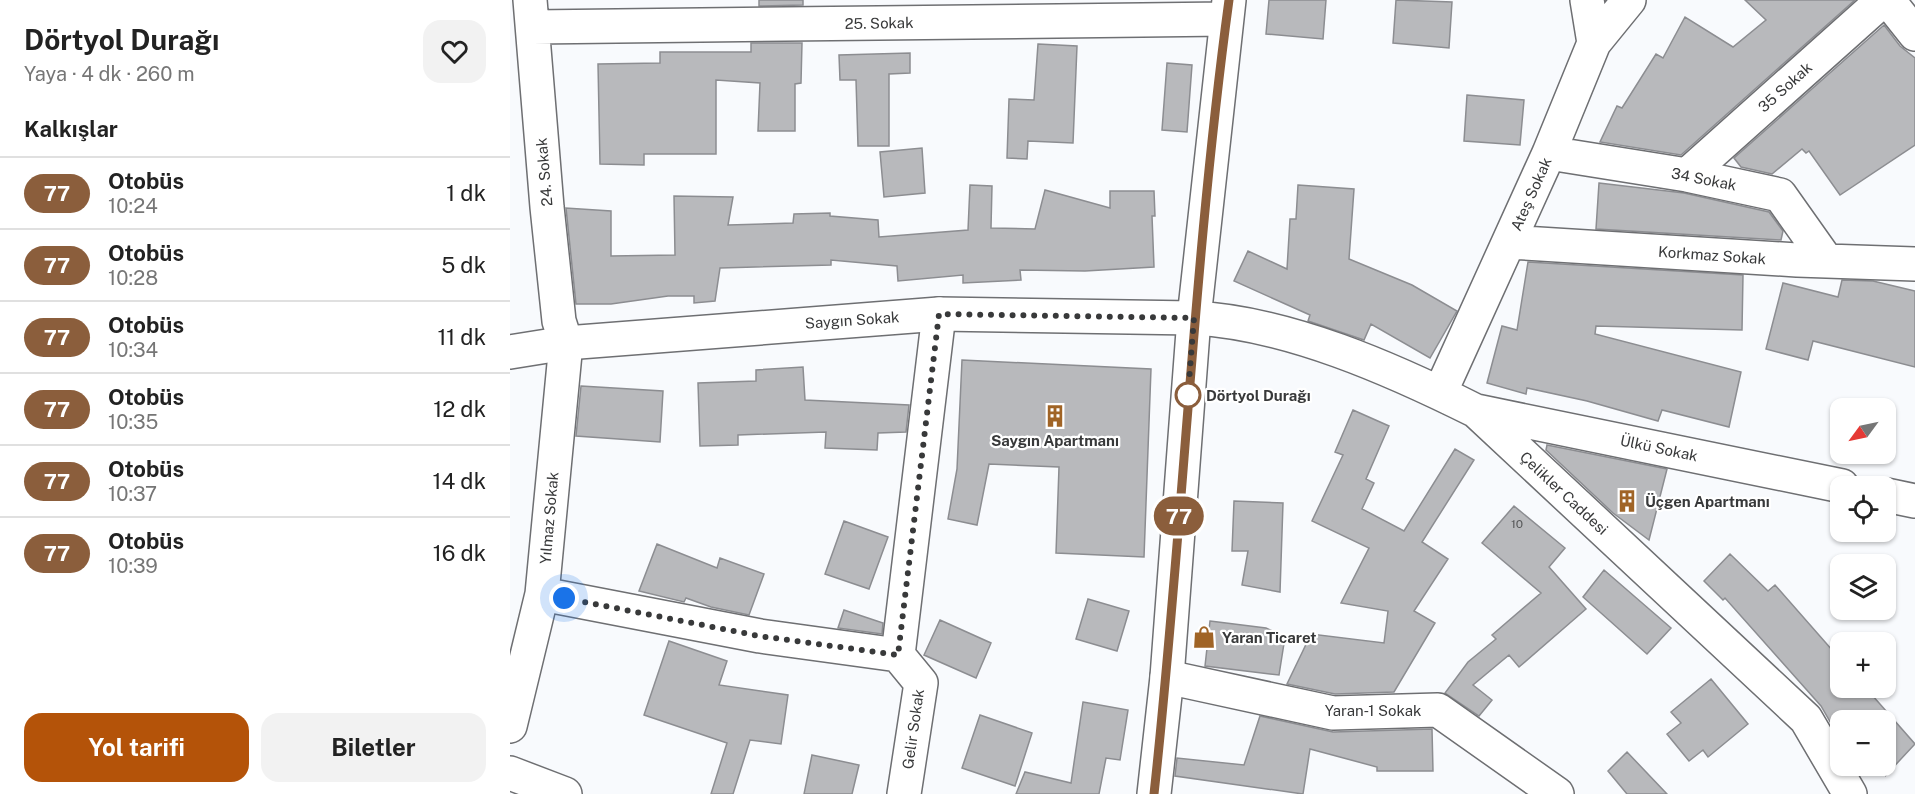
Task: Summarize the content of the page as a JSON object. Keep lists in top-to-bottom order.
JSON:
{
  "streets": {
    "street": [
      "25. Sokak",
      "35 Sokak",
      "24. Sokak",
      "34 Sokak",
      "Ateş Sokak",
      "Korkmaz Sokak",
      "Saygın Sokak",
      "Ülkü Sokak",
      "Çelikler Caddesi",
      "Yılmaz Sokak",
      "Yaran-1 Sokak",
      "Gelir Sokak"
    ]
  },
  "crossings": [
    ["25. Sokak", "24. Sokak"],
    ["35 Sokak", "34 Sokak"],
    ["24. Sokak", "Saygın Sokak"],
    ["24. Sokak", "Yılmaz Sokak"],
    ["34 Sokak", "Ateş Sokak"],
    ["34 Sokak", "Korkmaz Sokak"],
    ["Ateş Sokak", "Korkmaz Sokak"],
    ["Ateş Sokak", "Çelikler Caddesi"],
    ["Saygın Sokak", "Çelikler Caddesi"],
    ["Saygın Sokak", "Yılmaz Sokak"],
    ["Ülkü Sokak", "Çelikler Caddesi"]
  ],
  "places": {
    "other": ["Dörtyol Durağı"],
    "building": ["Saygın Apartmanı", "Üçgen Apartmanı"],
    "shop": ["Yaran Ticaret"]
  },
  "lines": ["bus line 77"],
  "house_numbers": ["10"],
  "north": "bottom left",
  "page": {
    "heading": [
      ["Dörtyol Durağı", "Yaya · 4 dk · 260 m"],
      "Kalkışlar"
    ],
    "on_map": "77",
    "list": [
      {
        "mark": "77",
        "name": "Otobüs",
        "note": "10:24",
        "value": "1 dk"
      },
      {
        "mark": "77",
        "name": "Otobüs",
        "note": "10:28",
        "value": "5 dk"
      },
      {
        "mark": "77",
        "name": "Otobüs",
        "note": "10:34",
        "value": "11 dk"
      },
      {
        "mark": "77",
        "name": "Otobüs",
        "note": "10:35",
        "value": "12 dk"
      },
      {
        "mark": "77",
        "name": "Otobüs",
        "note": "10:37",
        "value": "14 dk"
      },
      {
        "mark": "77",
        "name": "Otobüs",
        "note": "10:39",
        "value": "16 dk"
      }
    ],
    "map_buttons": ["+", "−"],
    "buttons": ["Yol tarifi", "Biletler"]
  }
}
